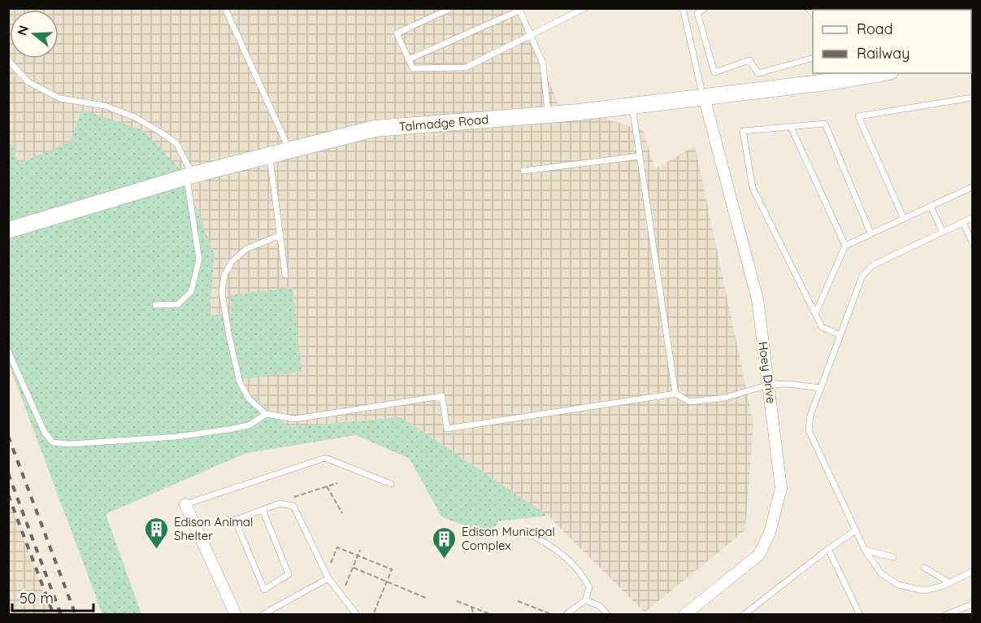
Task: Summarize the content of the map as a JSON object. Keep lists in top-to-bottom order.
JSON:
{
  "streets": {
    "street": ["Talmadge Road", "Hoey Drive"]
  },
  "crossings": [
    ["Talmadge Road", "Hoey Drive"]
  ],
  "places": {
    "building": ["Edison Animal Shelter", "Edison Municipal Complex"]
  },
  "legend": ["Road", "Railway"],
  "scale_bar": "50 m",
  "north": "left"
}
